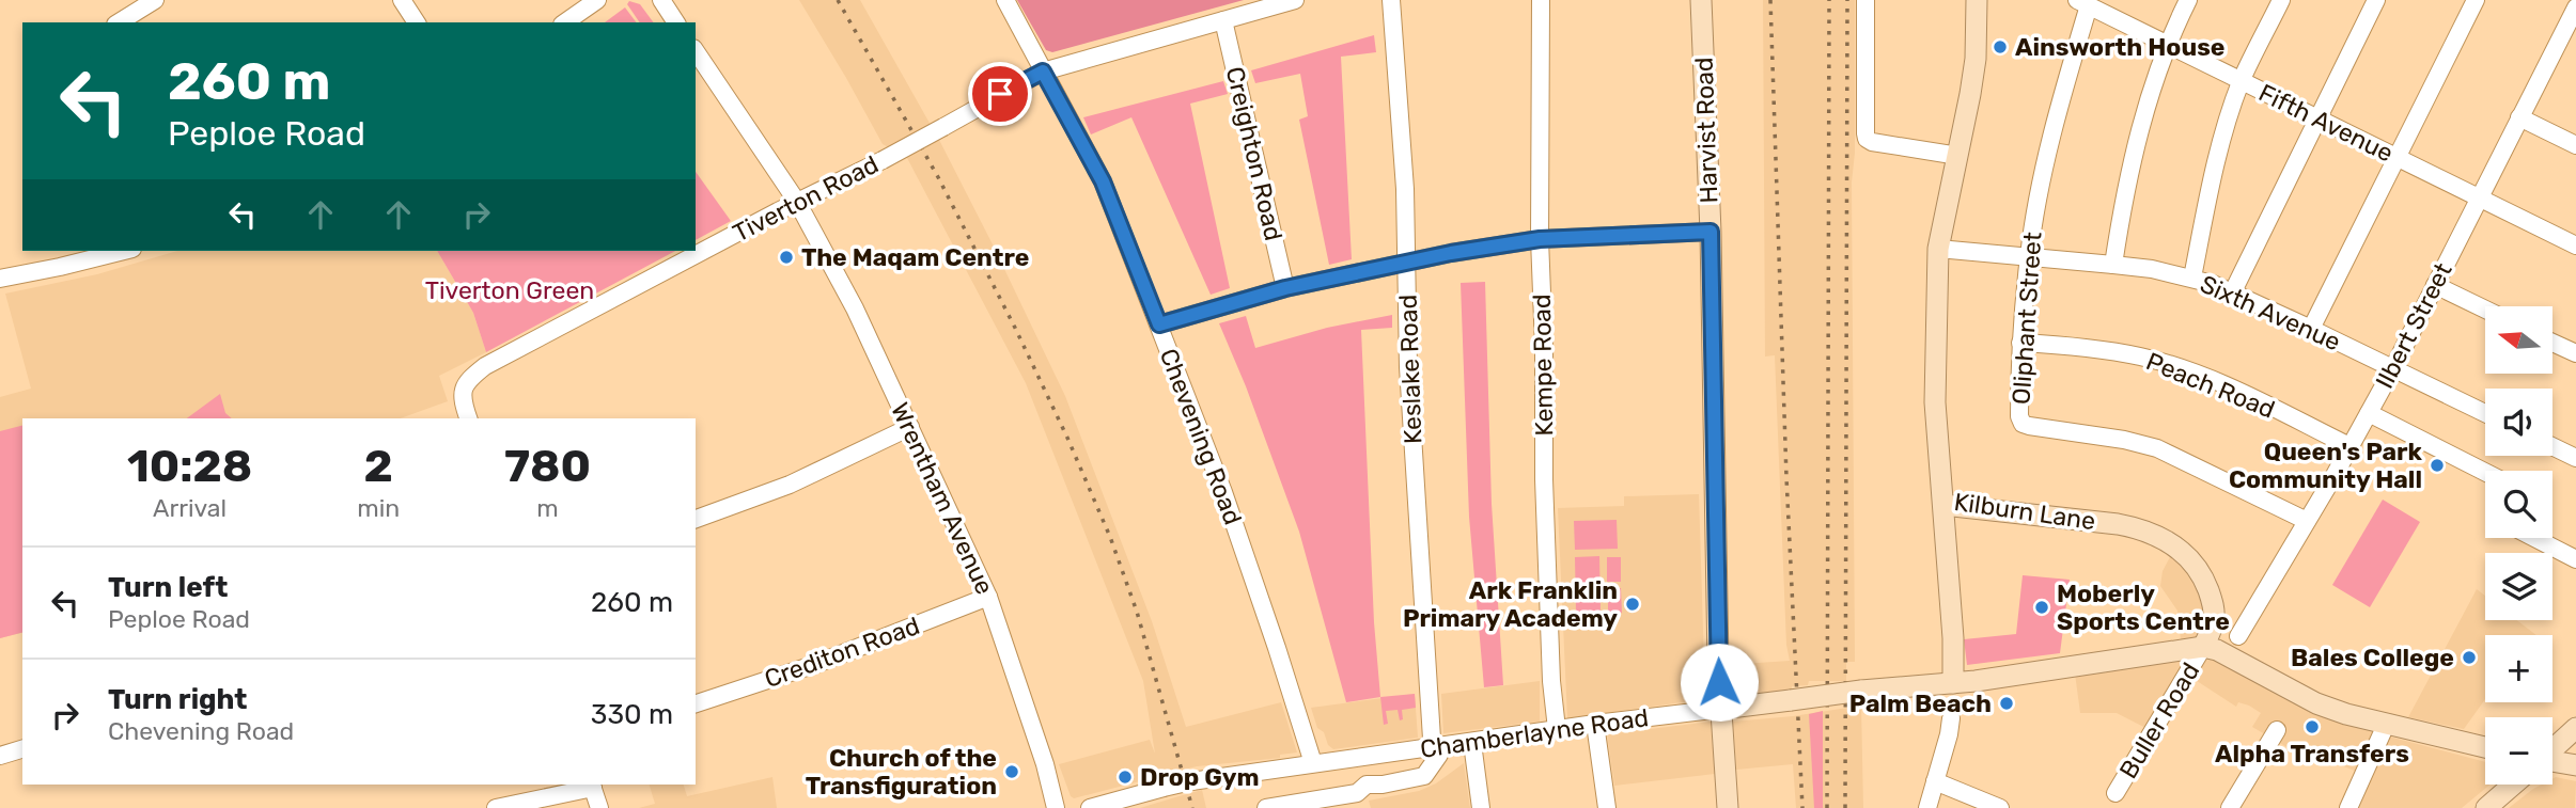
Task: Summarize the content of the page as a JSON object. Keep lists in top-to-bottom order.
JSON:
{
  "streets": {
    "main road": ["Harvist Road", "Kilburn Lane", "Chamberlayne Road"],
    "street": [
      "Fifth Avenue",
      "Creighton Road",
      "Tiverton Road",
      "Sixth Avenue",
      "Oliphant Street",
      "Ilbert Street",
      "Kempe Road",
      "Keslake Road",
      "Peach Road",
      "Chevening Road",
      "Wrentham Avenue",
      "Crediton Road",
      "Buller Road"
    ]
  },
  "crossings": [
    ["Fifth Avenue", "Oliphant Street"],
    ["Fifth Avenue", "Ilbert Street"],
    ["Harvist Road", "Chamberlayne Road"],
    ["Creighton Road", "Tiverton Road"],
    ["Tiverton Road", "Chevening Road"],
    ["Tiverton Road", "Wrentham Avenue"],
    ["Sixth Avenue", "Oliphant Street"],
    ["Sixth Avenue", "Ilbert Street"],
    ["Sixth Avenue", "Kilburn Lane"],
    ["Oliphant Street", "Ilbert Street"],
    ["Oliphant Street", "Peach Road"],
    ["Ilbert Street", "Peach Road"],
    ["Kempe Road", "Chamberlayne Road"],
    ["Keslake Road", "Chamberlayne Road"],
    ["Chevening Road", "Chamberlayne Road"],
    ["Wrentham Avenue", "Crediton Road"],
    ["Kilburn Lane", "Buller Road"],
    ["Kilburn Lane", "Chamberlayne Road"],
    ["Buller Road", "Chamberlayne Road"]
  ],
  "parks": ["Tiverton Green"],
  "places": [
    "Ainsworth House",
    "The Maqam Centre",
    "Queen's Park Community Hall",
    "Ark Franklin Primary Academy",
    "Moberly Sports Centre",
    "Bales College",
    "Palm Beach",
    "Alpha Transfers",
    "Church of the Transfiguration",
    "Drop Gym"
  ],
  "north": "left",
  "page": {
    "turn": ["260 m", "Peploe Road"],
    "map_buttons": ["+", "−"],
    "eta": [
      "10:28",
      "Arrival",
      "2",
      "min",
      "780",
      "m"
    ],
    "list": [
      {
        "name": "Turn left",
        "note": "Peploe Road",
        "value": "260 m"
      },
      {
        "name": "Turn right",
        "note": "Chevening Road",
        "value": "330 m"
      }
    ]
  }
}
